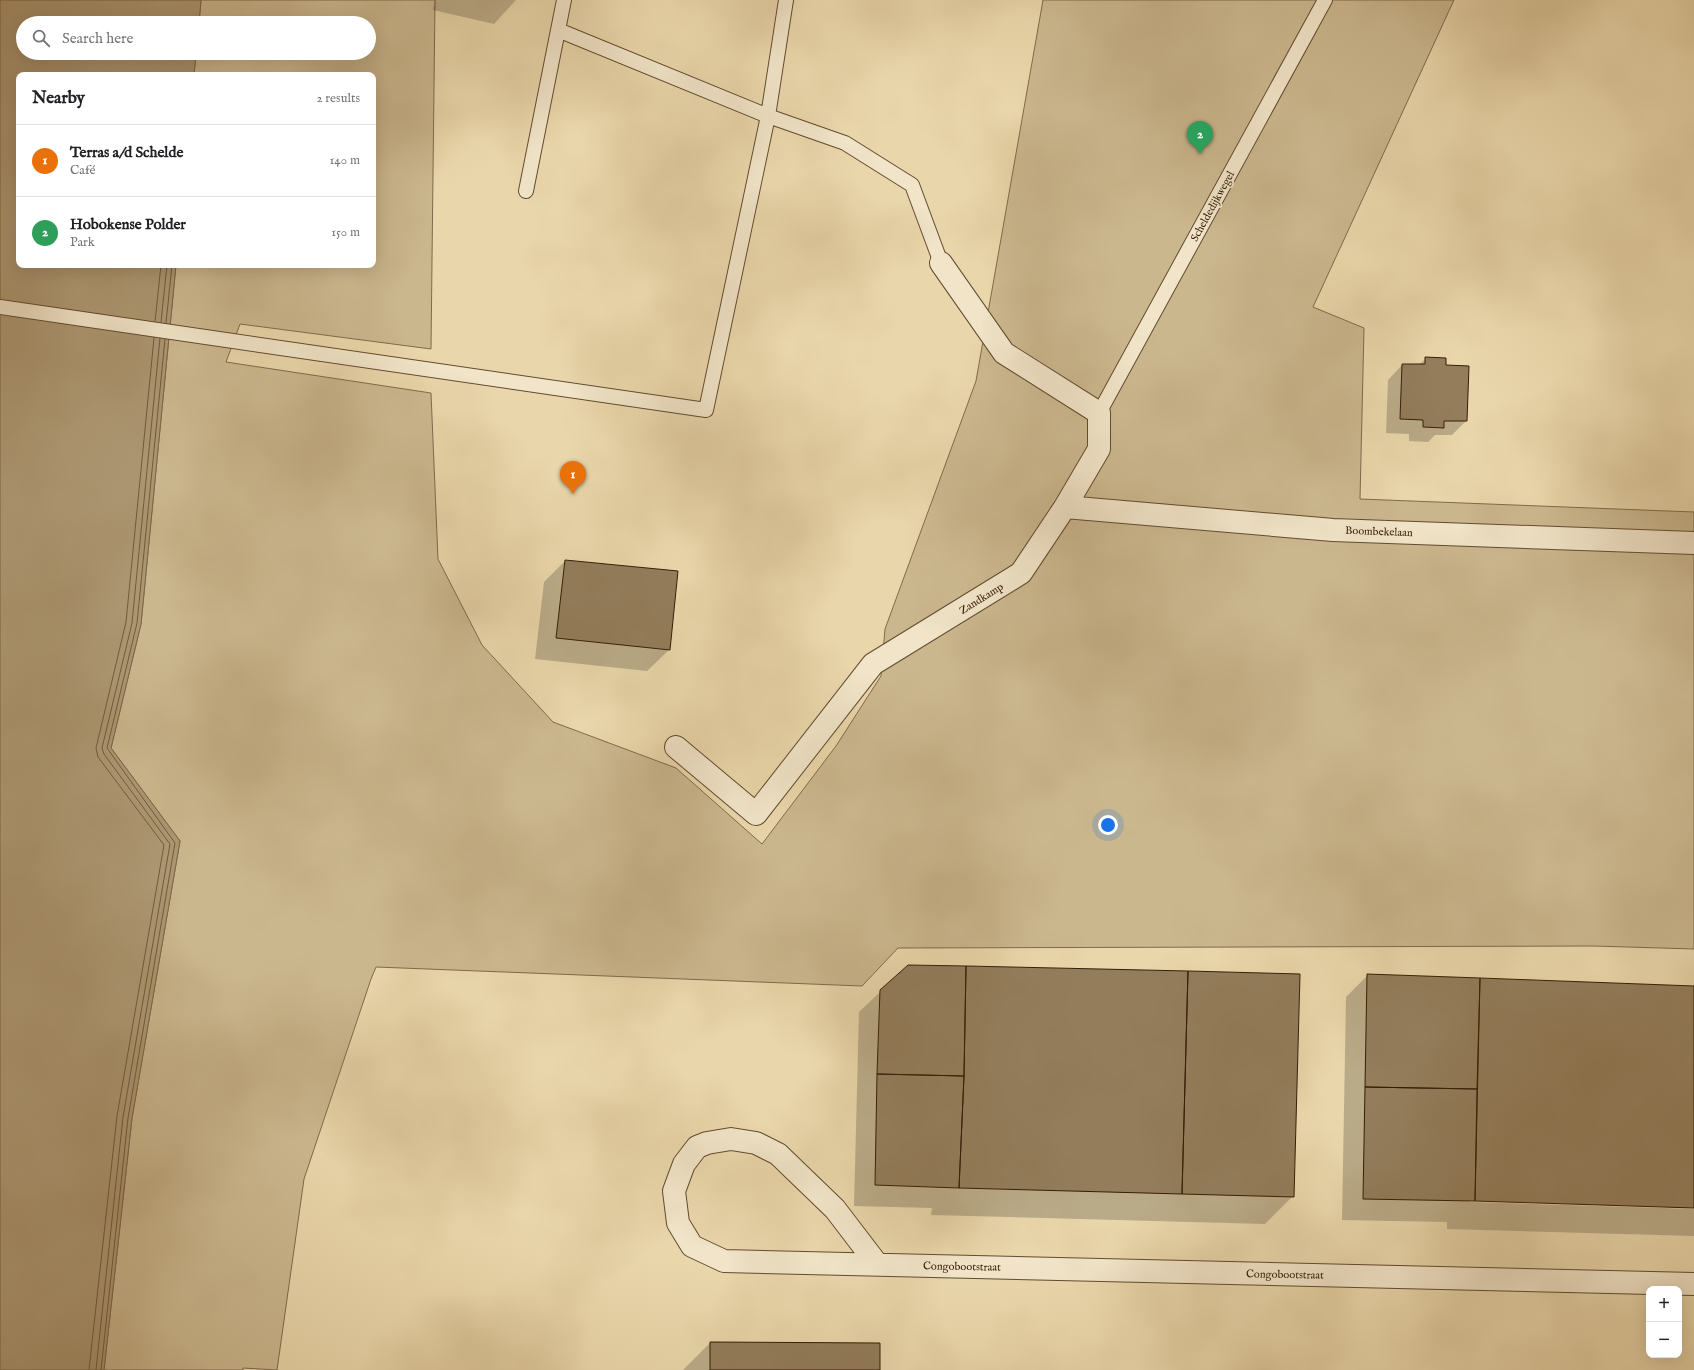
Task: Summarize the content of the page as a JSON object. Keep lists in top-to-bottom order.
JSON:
{
  "streets": {
    "street": ["Boombekelaan", "Zandkamp", "Congobootstraat"],
    "lane": ["Scheldedijkwegel"]
  },
  "crossings": [
    ["Scheldedijkwegel", "Zandkamp"],
    ["Boombekelaan", "Zandkamp"]
  ],
  "page": {
    "search": "Search here",
    "heading": ["Nearby", "2 results"],
    "pins": ["2", "1"],
    "list": [
      {
        "mark": "1",
        "name": "Terras a/d Schelde",
        "note": "Café",
        "value": "140 m"
      },
      {
        "mark": "2",
        "name": "Hobokense Polder",
        "note": "Park",
        "value": "150 m"
      }
    ],
    "map_buttons": ["+", "−"]
  }
}
